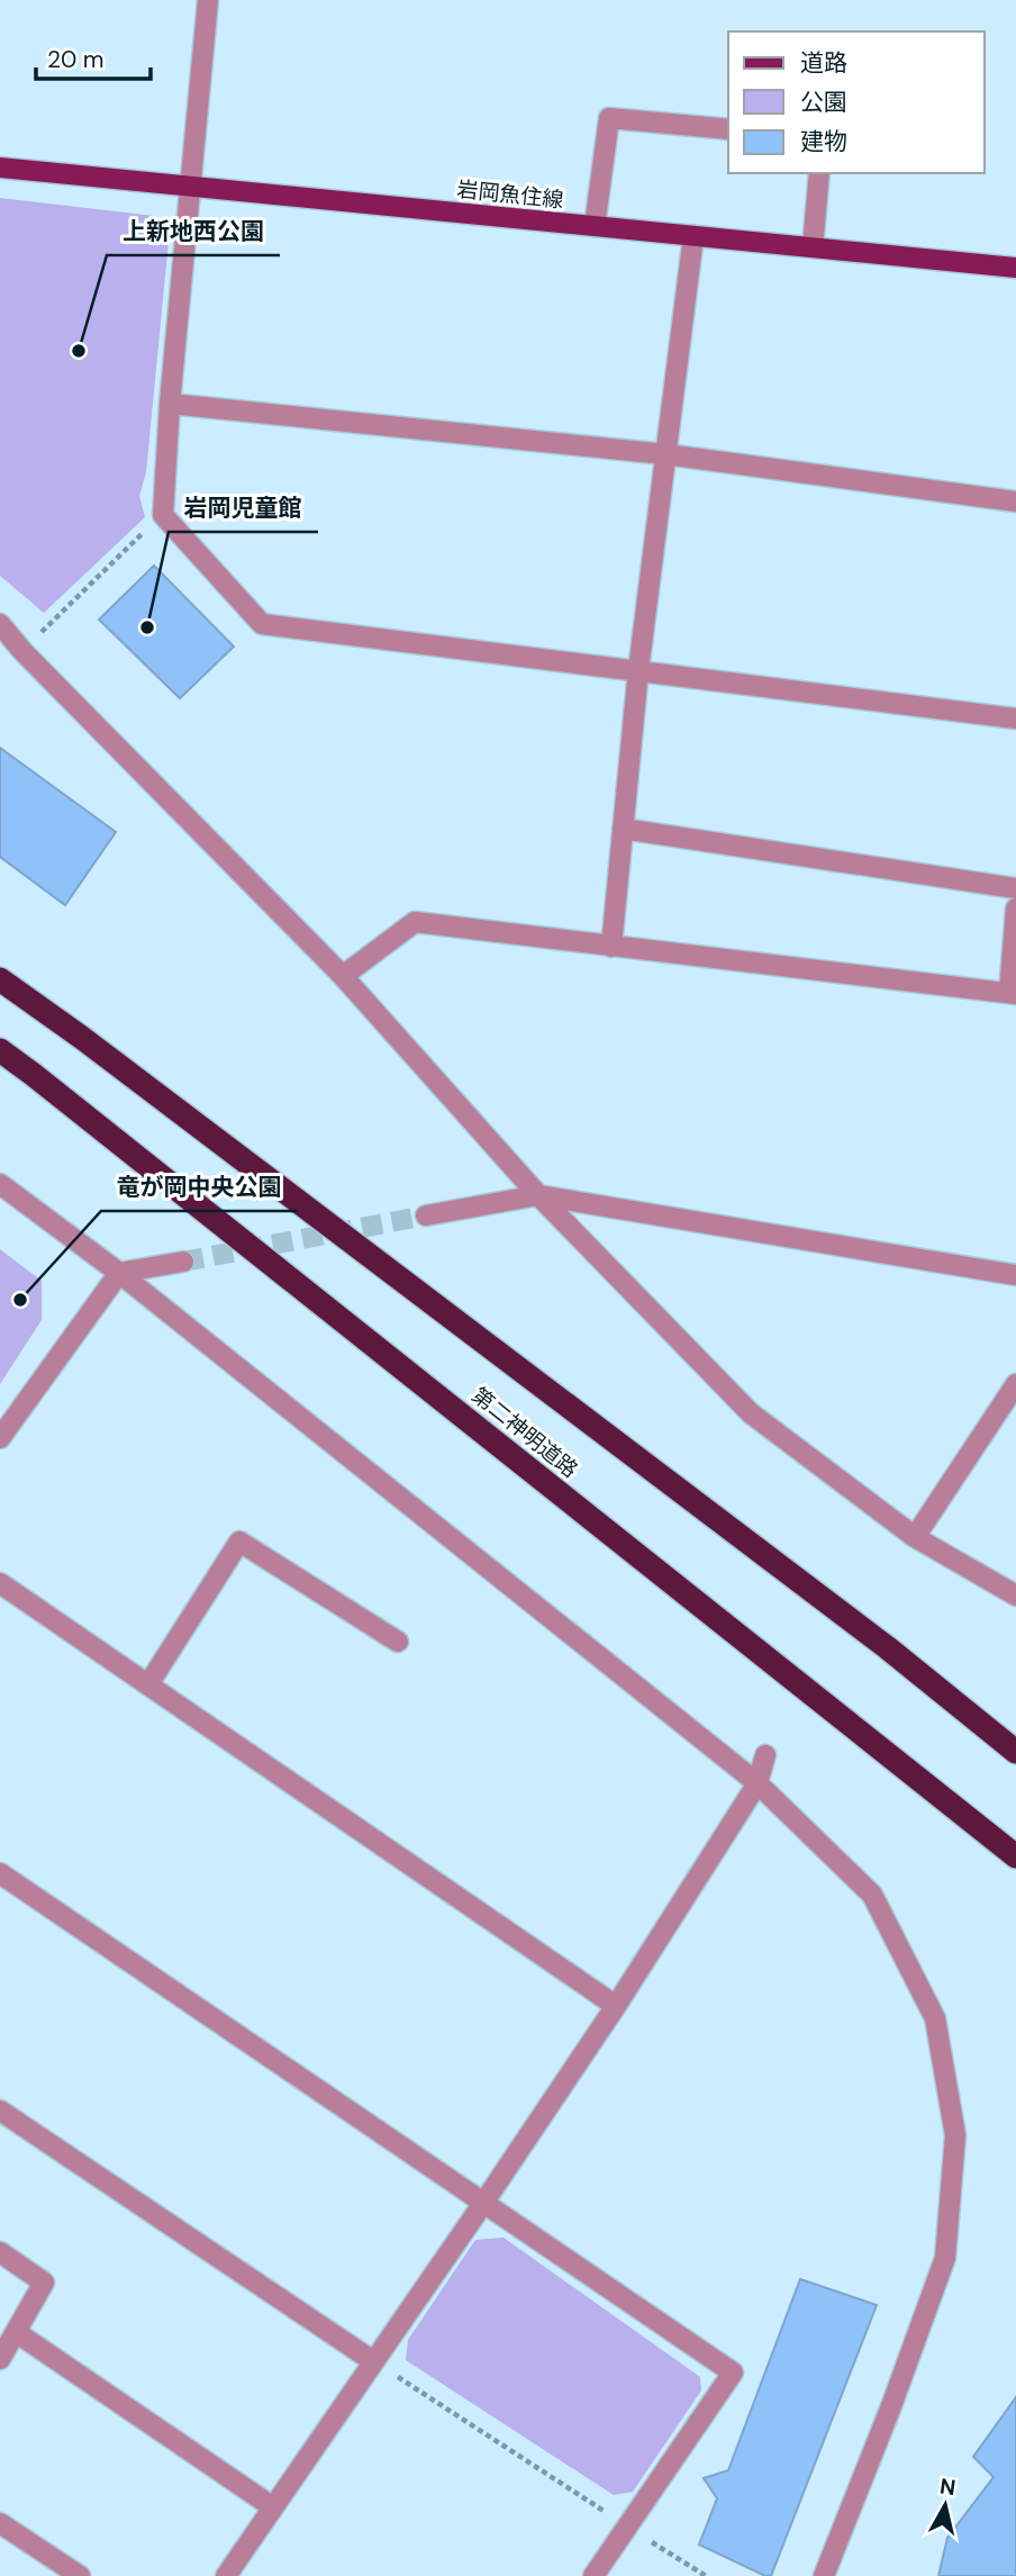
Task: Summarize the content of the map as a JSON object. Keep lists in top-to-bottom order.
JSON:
{
  "streets": {
    "highway": ["第二神明道路"],
    "main road": ["岩岡魚住線"]
  },
  "places": ["上新地西公園", "岩岡児童館", "竜が岡中央公園"],
  "legend": ["道路", "公園", "建物"],
  "scale_bar": "20 m",
  "north": "top"
}
